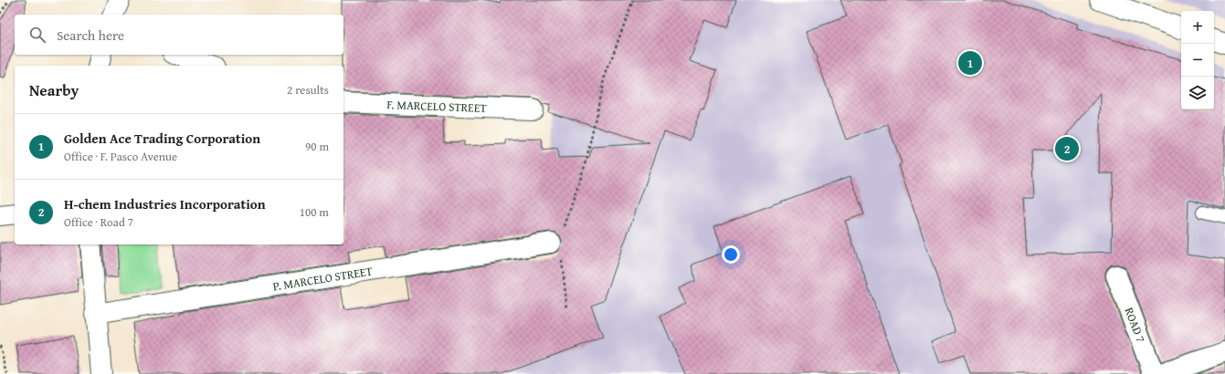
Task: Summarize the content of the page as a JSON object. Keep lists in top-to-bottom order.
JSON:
{
  "streets": {
    "street": ["F. MARCELO STREET", "P. MARCELO STREET", "ROAD 7"]
  },
  "page": {
    "map_buttons": ["+", "−"],
    "search": "Search here",
    "pins": ["1", "2"],
    "heading": ["Nearby", "2 results"],
    "list": [
      {
        "mark": "1",
        "name": "Golden Ace Trading Corporation",
        "note": "Office · F. Pasco Avenue",
        "value": "90 m"
      },
      {
        "mark": "2",
        "name": "H-chem Industries Incorporation",
        "note": "Office · Road 7",
        "value": "100 m"
      }
    ]
  }
}
